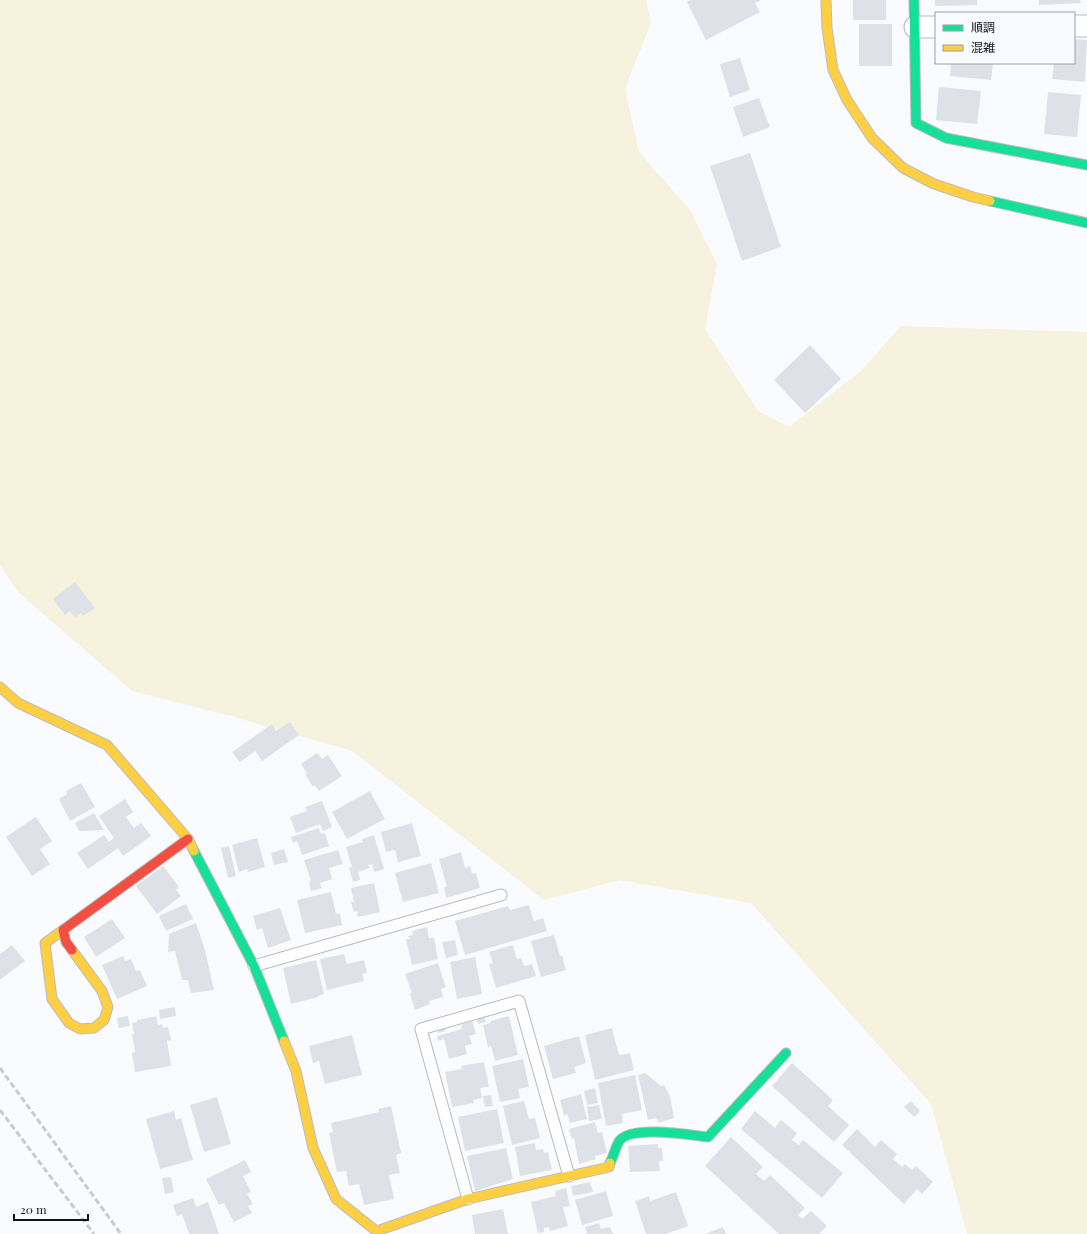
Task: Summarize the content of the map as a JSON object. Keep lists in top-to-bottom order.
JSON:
{
  "legend": ["順調", "混雑"],
  "scale_bar": "20 m"
}
